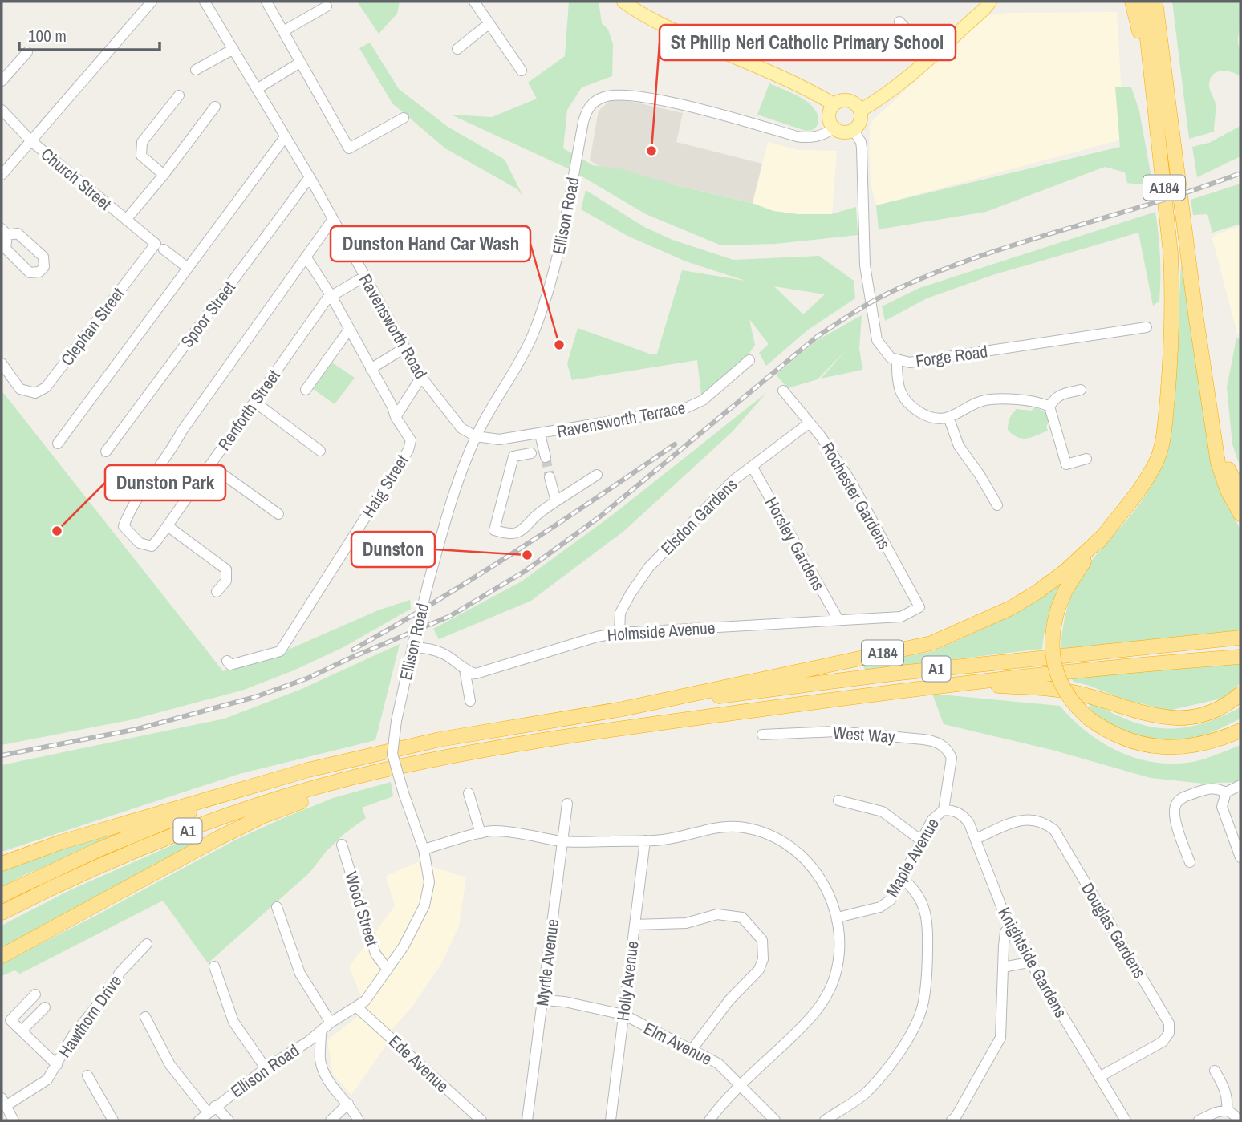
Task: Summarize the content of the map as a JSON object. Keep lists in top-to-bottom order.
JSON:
{
  "streets": {
    "highway": ["A184", "A1"],
    "street": [
      "Church Street",
      "Ellison Road",
      "Spoor Street",
      "Clephan Street",
      "Ravensworth Road",
      "Forge Road",
      "Renforth Street",
      "Ravensworth Terrace",
      "Haig Street",
      "Rochester Gardens",
      "Elsdon Gardens",
      "Horsley Gardens",
      "Holmside Avenue",
      "West Way",
      "Maple Avenue",
      "Wood Street",
      "Douglas Gardens",
      "Myrtle Avenue",
      "Knightside Gardens",
      "Holly Avenue",
      "Hawthorn Drive",
      "Elm Avenue",
      "Ede Avenue"
    ]
  },
  "crossings": [
    ["Church Street", "Clephan Street"],
    ["A184", "A1"],
    ["Ellison Road", "Ravensworth Road"],
    ["Ellison Road", "Forge Road"],
    ["Ellison Road", "Ravensworth Terrace"],
    ["Ellison Road", "Wood Street"],
    ["Ellison Road", "Ede Avenue"],
    ["Spoor Street", "Ravensworth Road"],
    ["Ravensworth Road", "Renforth Street"],
    ["Ravensworth Road", "Ravensworth Terrace"],
    ["Renforth Street", "Haig Street"],
    ["Rochester Gardens", "Elsdon Gardens"],
    ["Rochester Gardens", "Holmside Avenue"],
    ["Elsdon Gardens", "Horsley Gardens"],
    ["Elsdon Gardens", "Holmside Avenue"],
    ["Horsley Gardens", "Holmside Avenue"],
    ["West Way", "Maple Avenue"],
    ["Maple Avenue", "Knightside Gardens"],
    ["Douglas Gardens", "Knightside Gardens"],
    ["Myrtle Avenue", "Elm Avenue"],
    ["Holly Avenue", "Elm Avenue"]
  ],
  "places": [
    "St Philip Neri Catholic Primary School",
    "Dunston Hand Car Wash",
    "Dunston Park",
    "Dunston"
  ],
  "scale_bar": "100 m"
}
